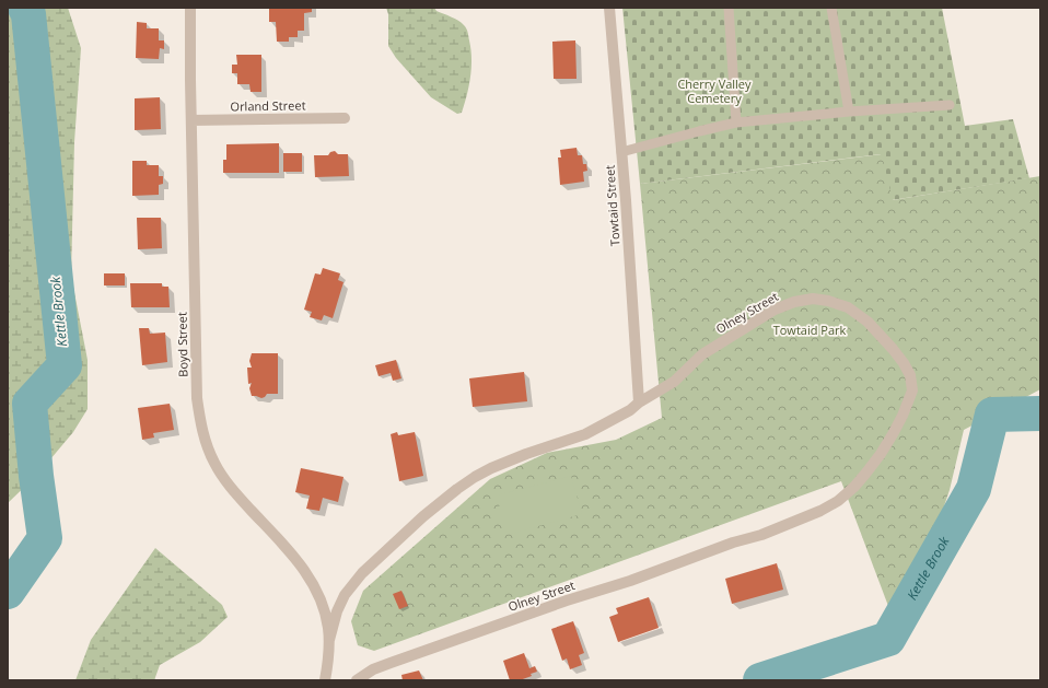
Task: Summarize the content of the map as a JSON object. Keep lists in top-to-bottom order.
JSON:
{
  "streets": {
    "street": [
      "Orland Street",
      "Towtaid Street",
      "Olney Street",
      "Boyd Street"
    ]
  },
  "crossings": [
    ["Orland Street", "Boyd Street"],
    ["Towtaid Street", "Olney Street"],
    ["Olney Street", "Boyd Street"]
  ],
  "water": ["Kettle Brook"],
  "parks": ["Cherry Valley Cemetery", "Towtaid Park"]
}
